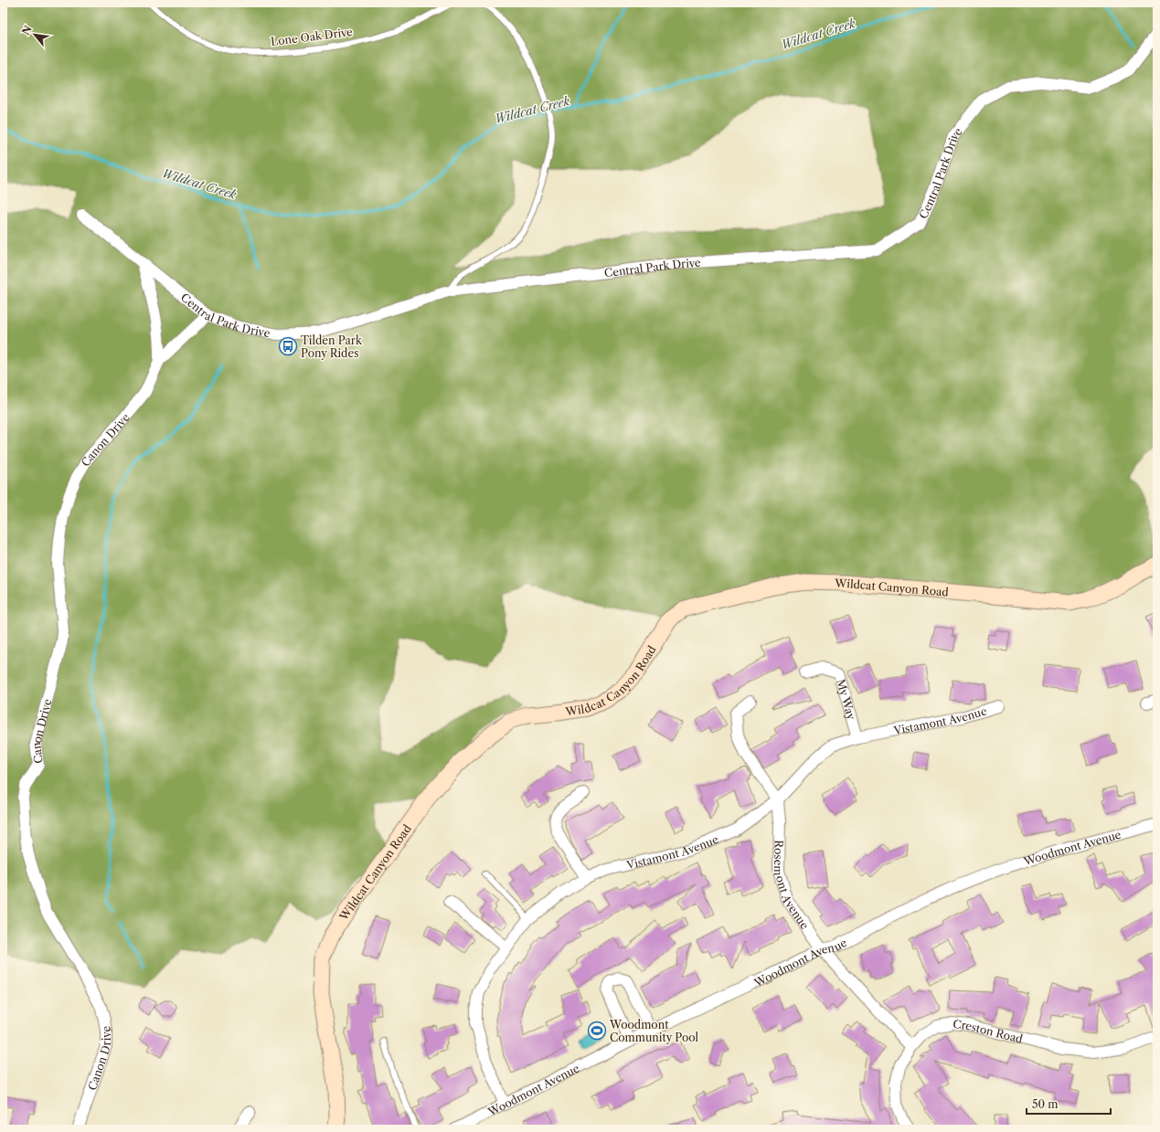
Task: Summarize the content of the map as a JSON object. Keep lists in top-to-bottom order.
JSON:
{
  "streets": {
    "street": [
      "Central Park Drive",
      "Canon Drive",
      "Wildcat Canyon Road",
      "My Way",
      "Vistamont Avenue",
      "Woodmont Avenue",
      "Rosemont Avenue",
      "Creston Road"
    ],
    "lane": ["Lone Oak Drive"]
  },
  "crossings": [
    ["Central Park Drive", "Canon Drive"],
    ["My Way", "Vistamont Avenue"],
    ["Vistamont Avenue", "Woodmont Avenue"],
    ["Vistamont Avenue", "Rosemont Avenue"],
    ["Woodmont Avenue", "Rosemont Avenue"],
    ["Rosemont Avenue", "Creston Road"]
  ],
  "water": ["Wildcat Creek"],
  "places": {
    "bus stop": ["Tilden Park Pony Rides"],
    "sports": ["Woodmont Community Pool"]
  },
  "scale_bar": "50 m",
  "north": "top left"
}
